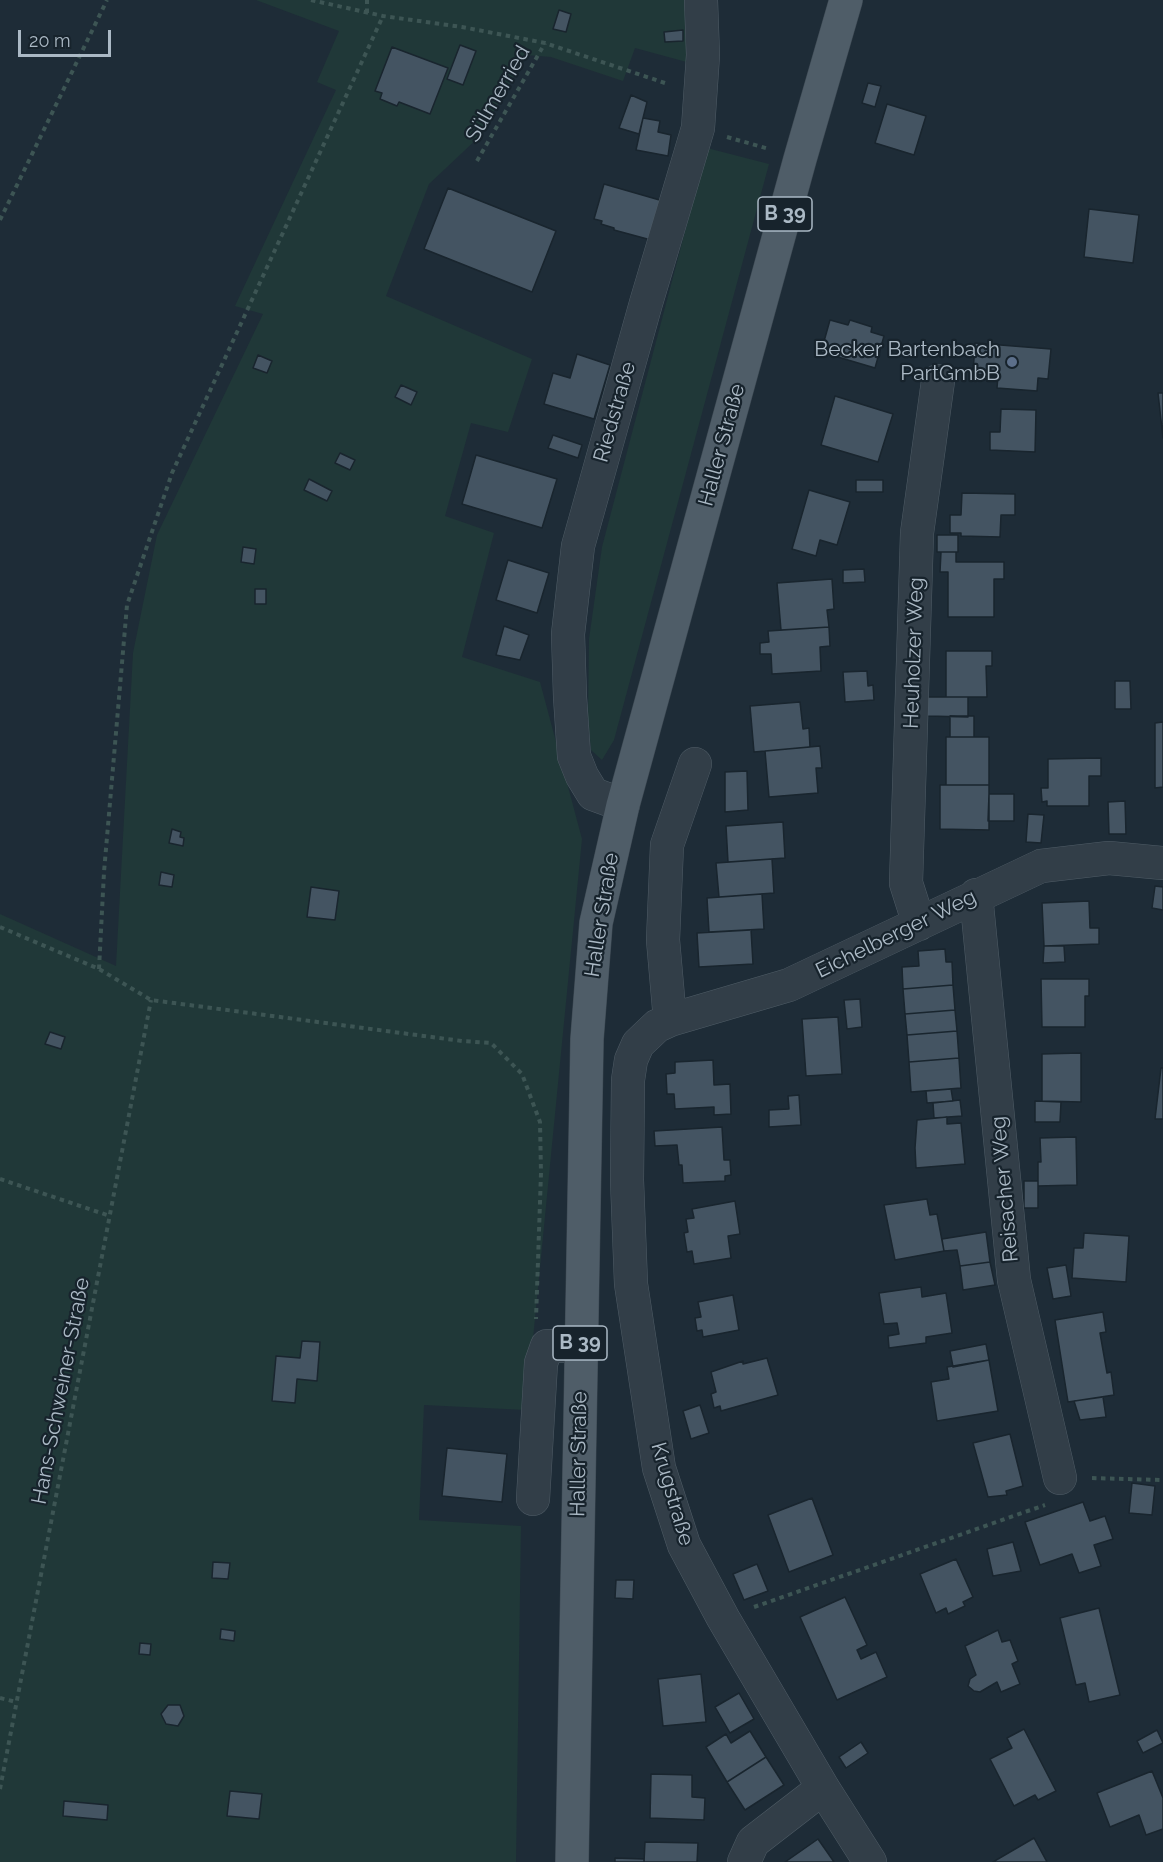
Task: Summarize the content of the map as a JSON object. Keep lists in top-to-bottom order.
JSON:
{
  "streets": {
    "main road": ["B 39", "Haller Straße"],
    "street": [
      "Riedstraße",
      "Heuholzer Weg",
      "Eichelberger Weg",
      "Reisacher Weg",
      "Krugstraße"
    ],
    "path": ["Sülmerried", "Hans-Schweiner-Straße"]
  },
  "crossings": [
    ["Riedstraße", "Haller Straße"],
    ["Heuholzer Weg", "Eichelberger Weg"],
    ["Eichelberger Weg", "Reisacher Weg"],
    ["Eichelberger Weg", "Krugstraße"]
  ],
  "places": ["Becker Bartenbach PartGmbB"],
  "scale_bar": "20 m"
}
